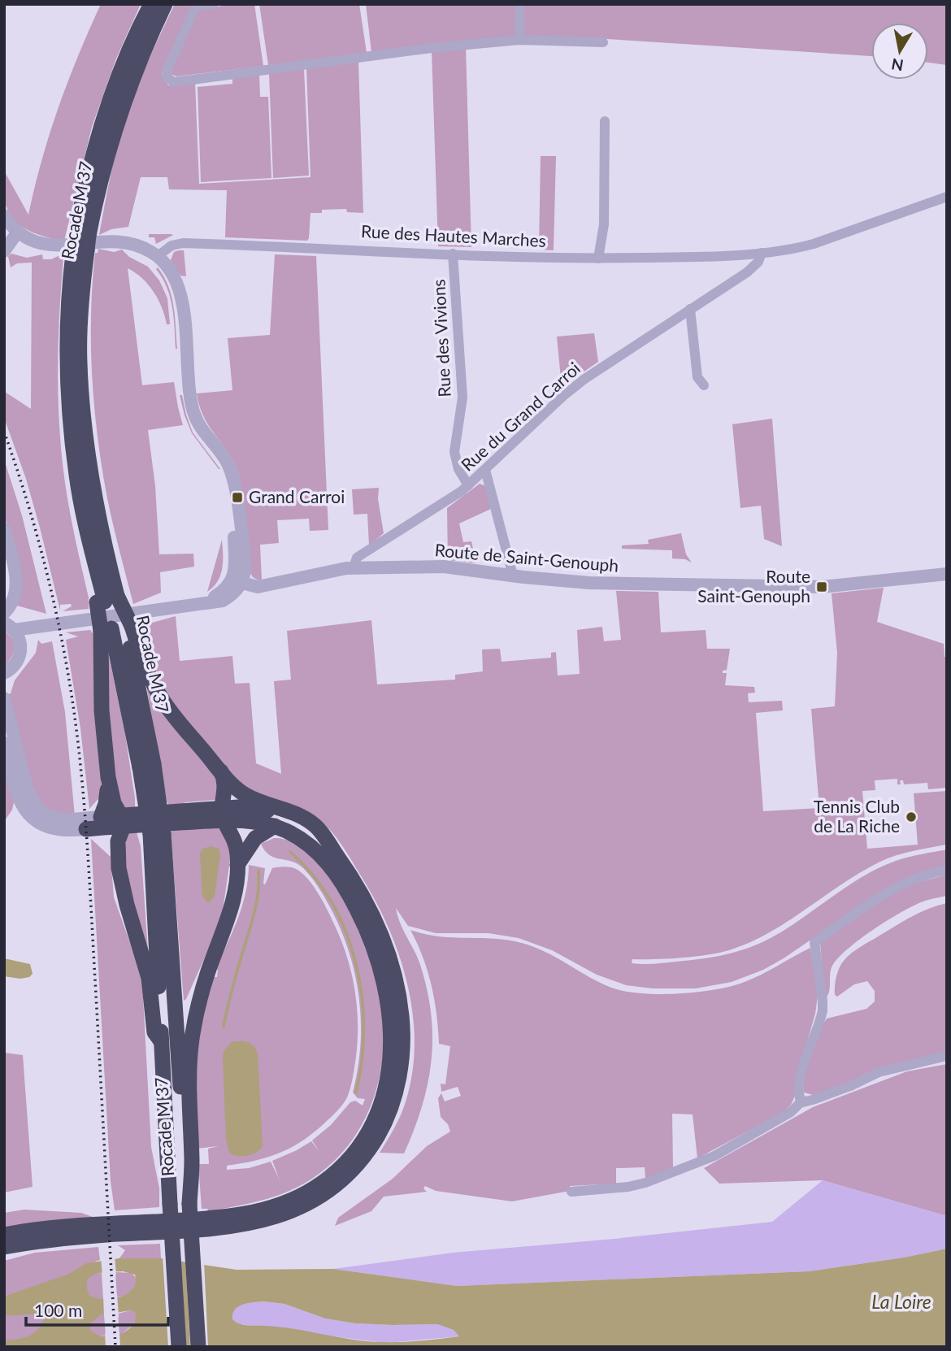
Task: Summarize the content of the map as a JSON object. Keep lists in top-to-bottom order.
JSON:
{
  "streets": {
    "highway": ["Rocade M 37"],
    "street": [
      "Rue des Hautes Marches",
      "Rue des Vivions",
      "Rue du Grand Carroi",
      "Route de Saint-Genouph"
    ]
  },
  "crossings": [
    ["Rue des Hautes Marches", "Rue des Vivions"],
    ["Rue des Hautes Marches", "Rue du Grand Carroi"],
    ["Rue des Vivions", "Rue du Grand Carroi"],
    ["Rue du Grand Carroi", "Route de Saint-Genouph"]
  ],
  "water": ["La Loire"],
  "places": {
    "transit": ["Grand Carroi", "Route Saint-Genouph"],
    "other": ["Tennis Club de La Riche"]
  },
  "scale_bar": "100 m",
  "north": "bottom"
}
